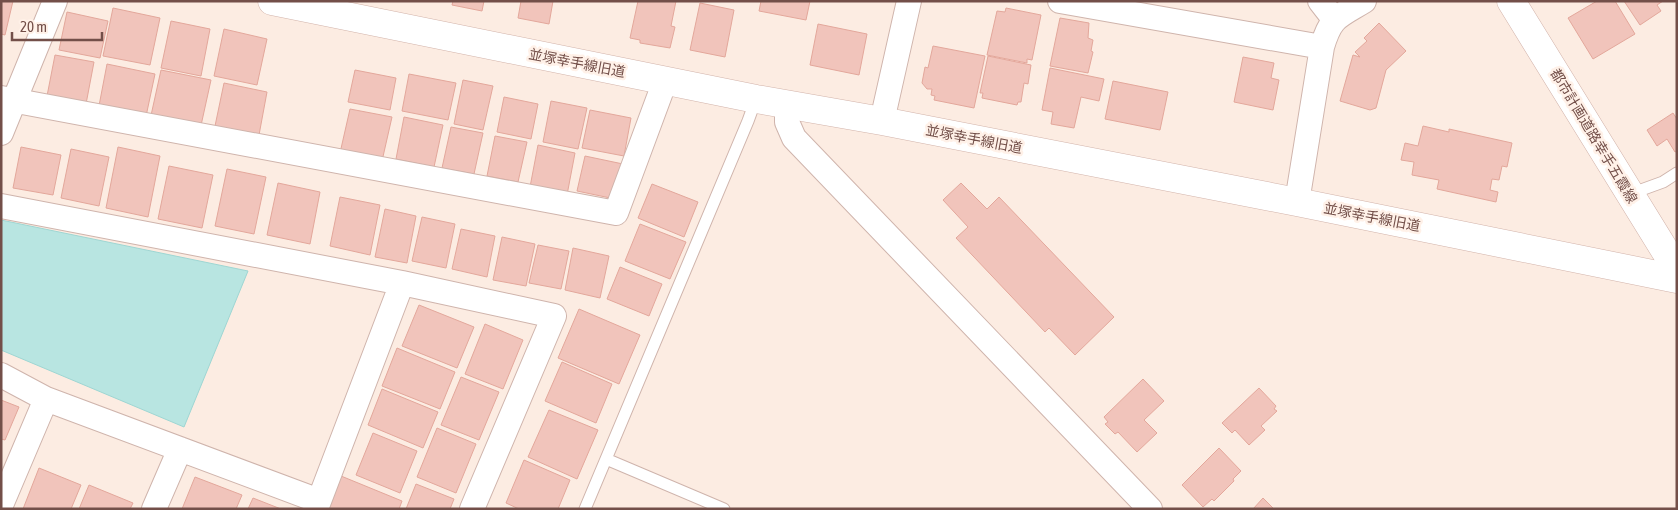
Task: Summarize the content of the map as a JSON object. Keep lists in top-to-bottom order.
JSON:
{
  "streets": {
    "street": ["並塚幸手線旧道", "都市計画道路幸手五霞線"]
  },
  "scale_bar": "20 m"
}
